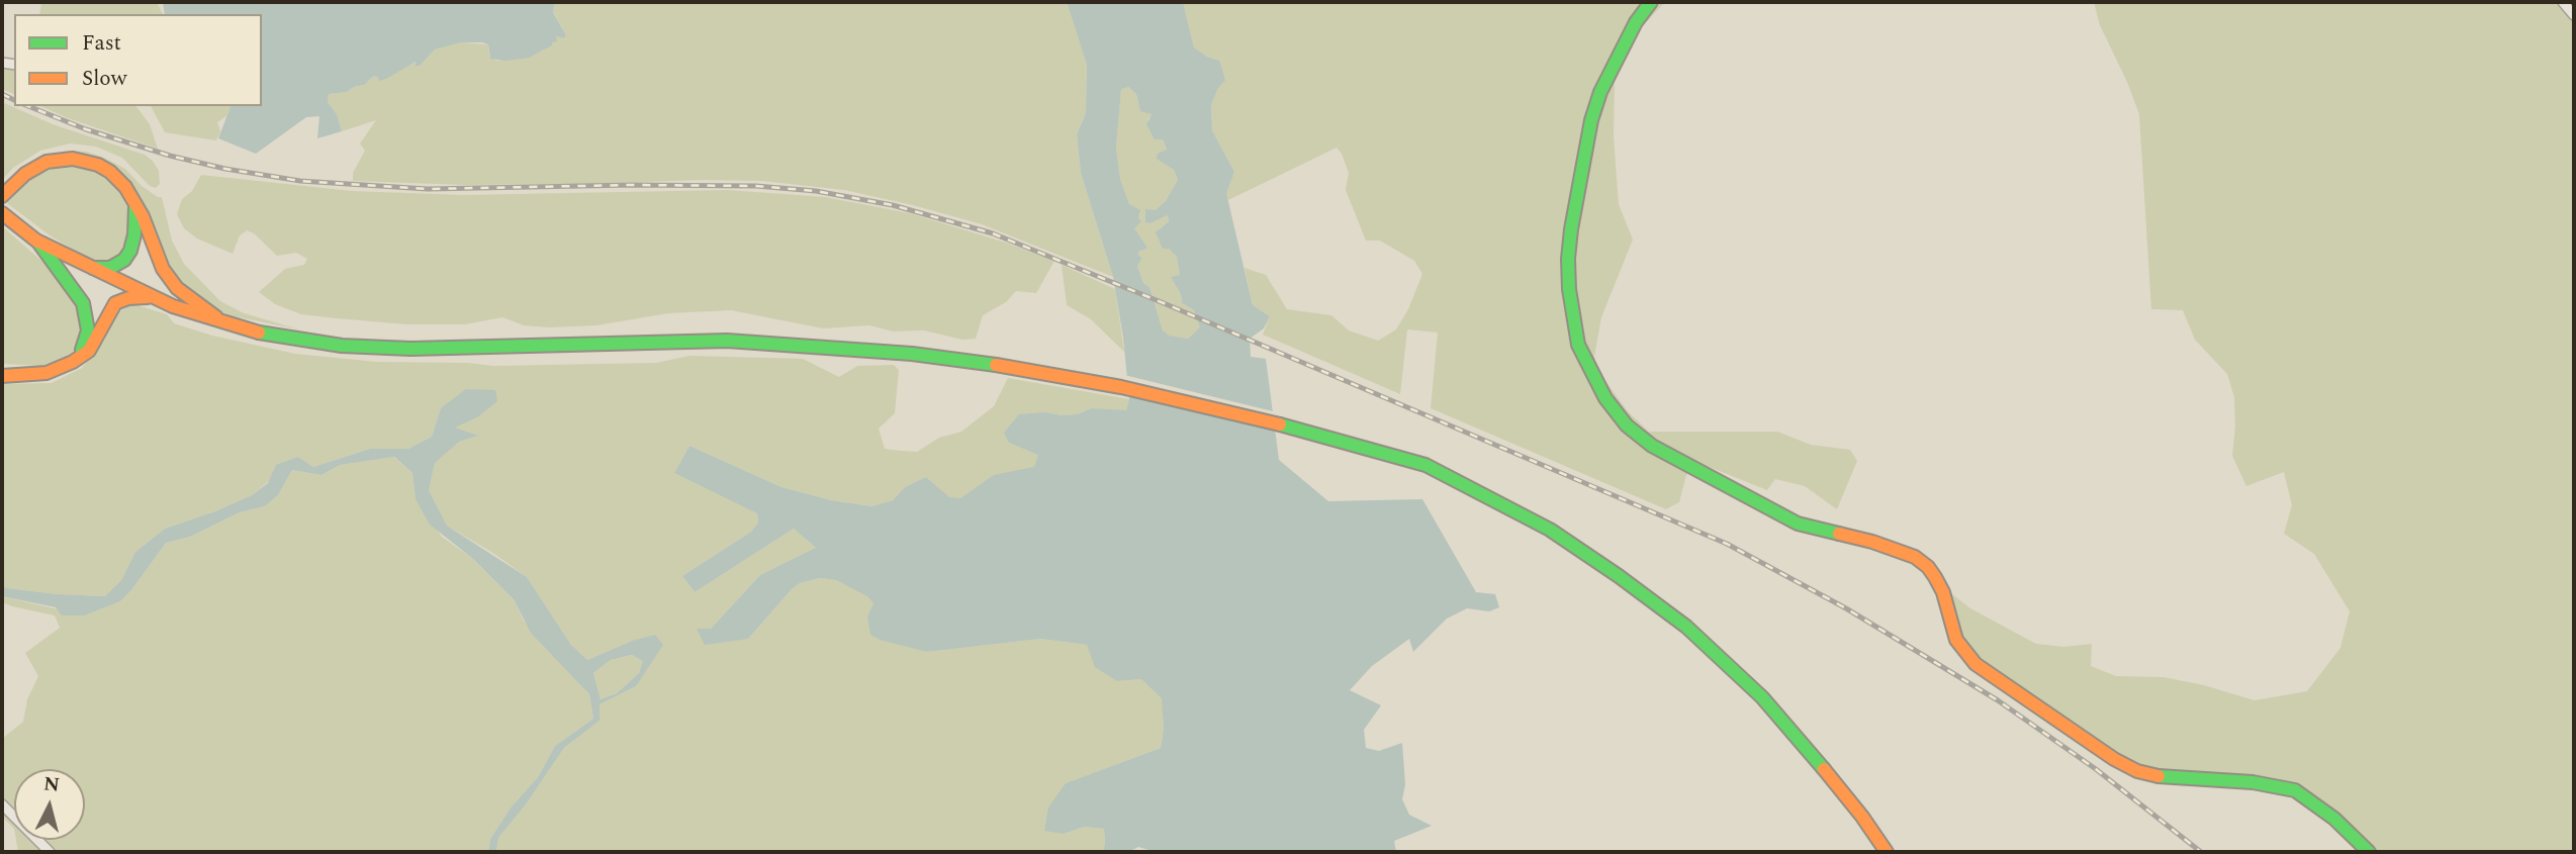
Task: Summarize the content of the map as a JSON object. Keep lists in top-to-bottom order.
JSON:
{
  "legend": ["Fast", "Slow"],
  "north": "top"
}
